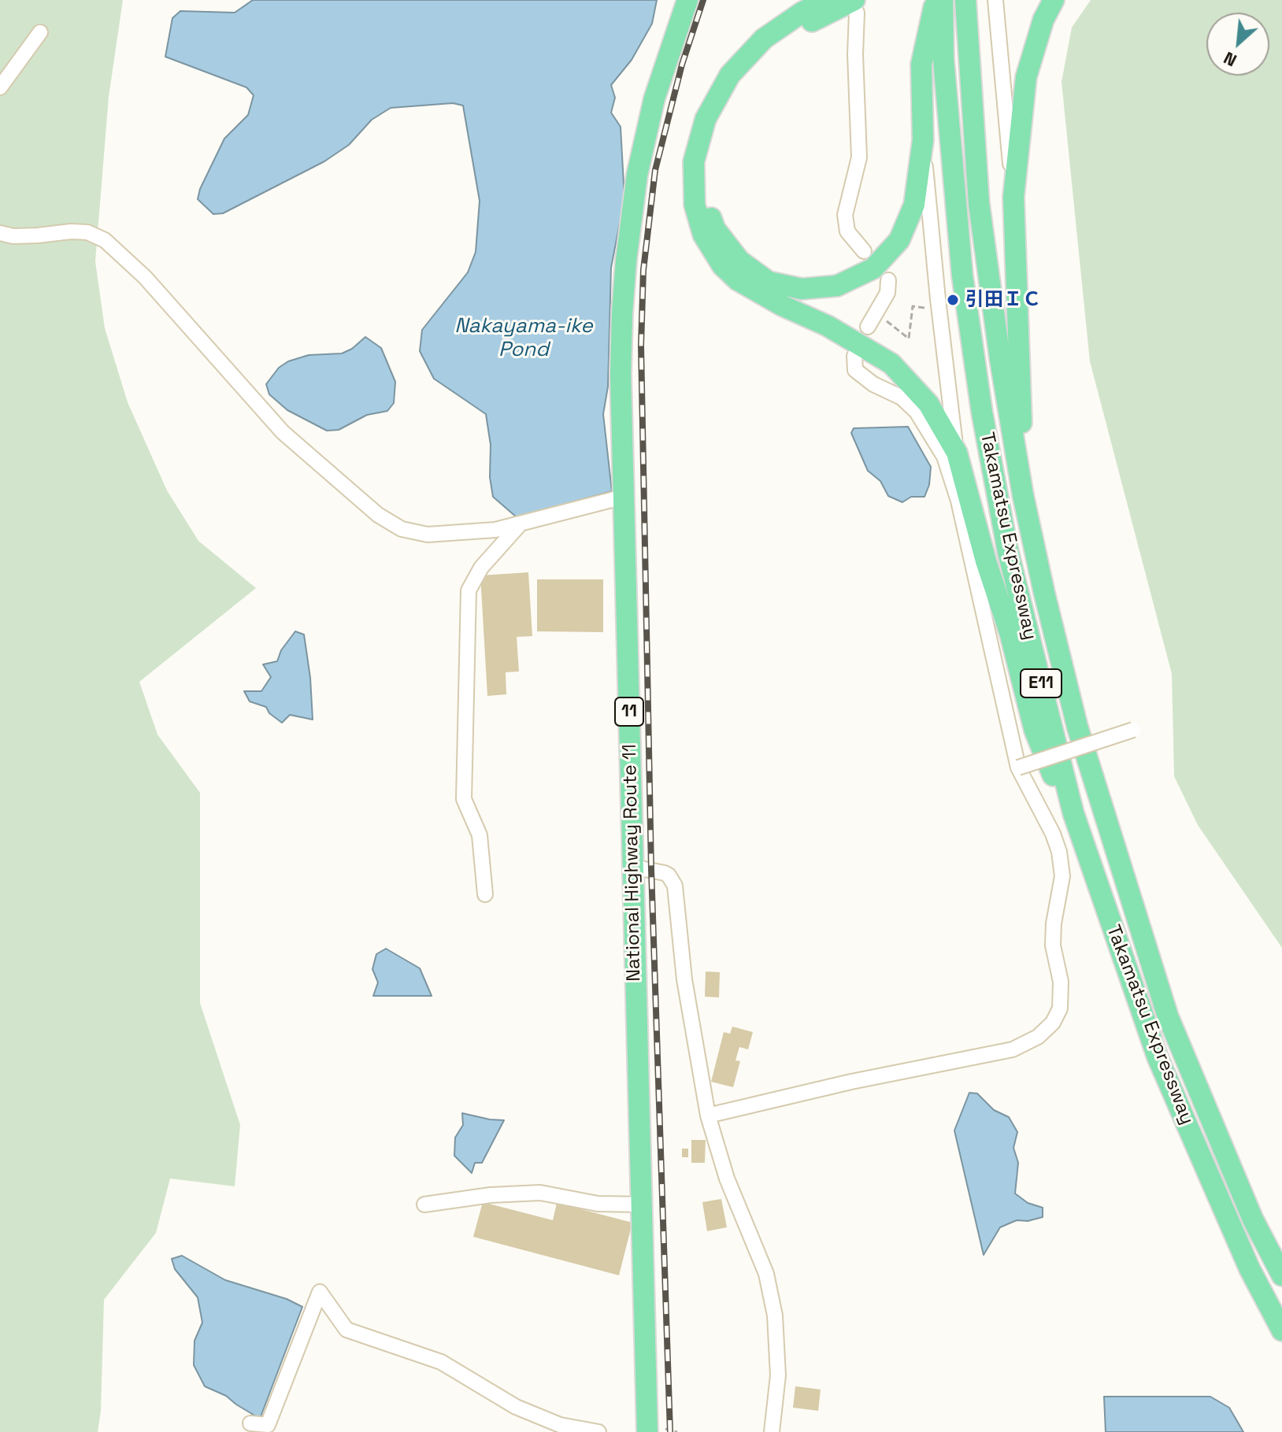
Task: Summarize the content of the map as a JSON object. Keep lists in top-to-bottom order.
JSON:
{
  "streets": {
    "highway": [
      "Takamatsu Expressway",
      "E11",
      "11",
      "National Highway Route 11"
    ]
  },
  "water": ["Nakayama-ike Pond"],
  "places": ["引田ＩＣ"],
  "north": "bottom left"
}
